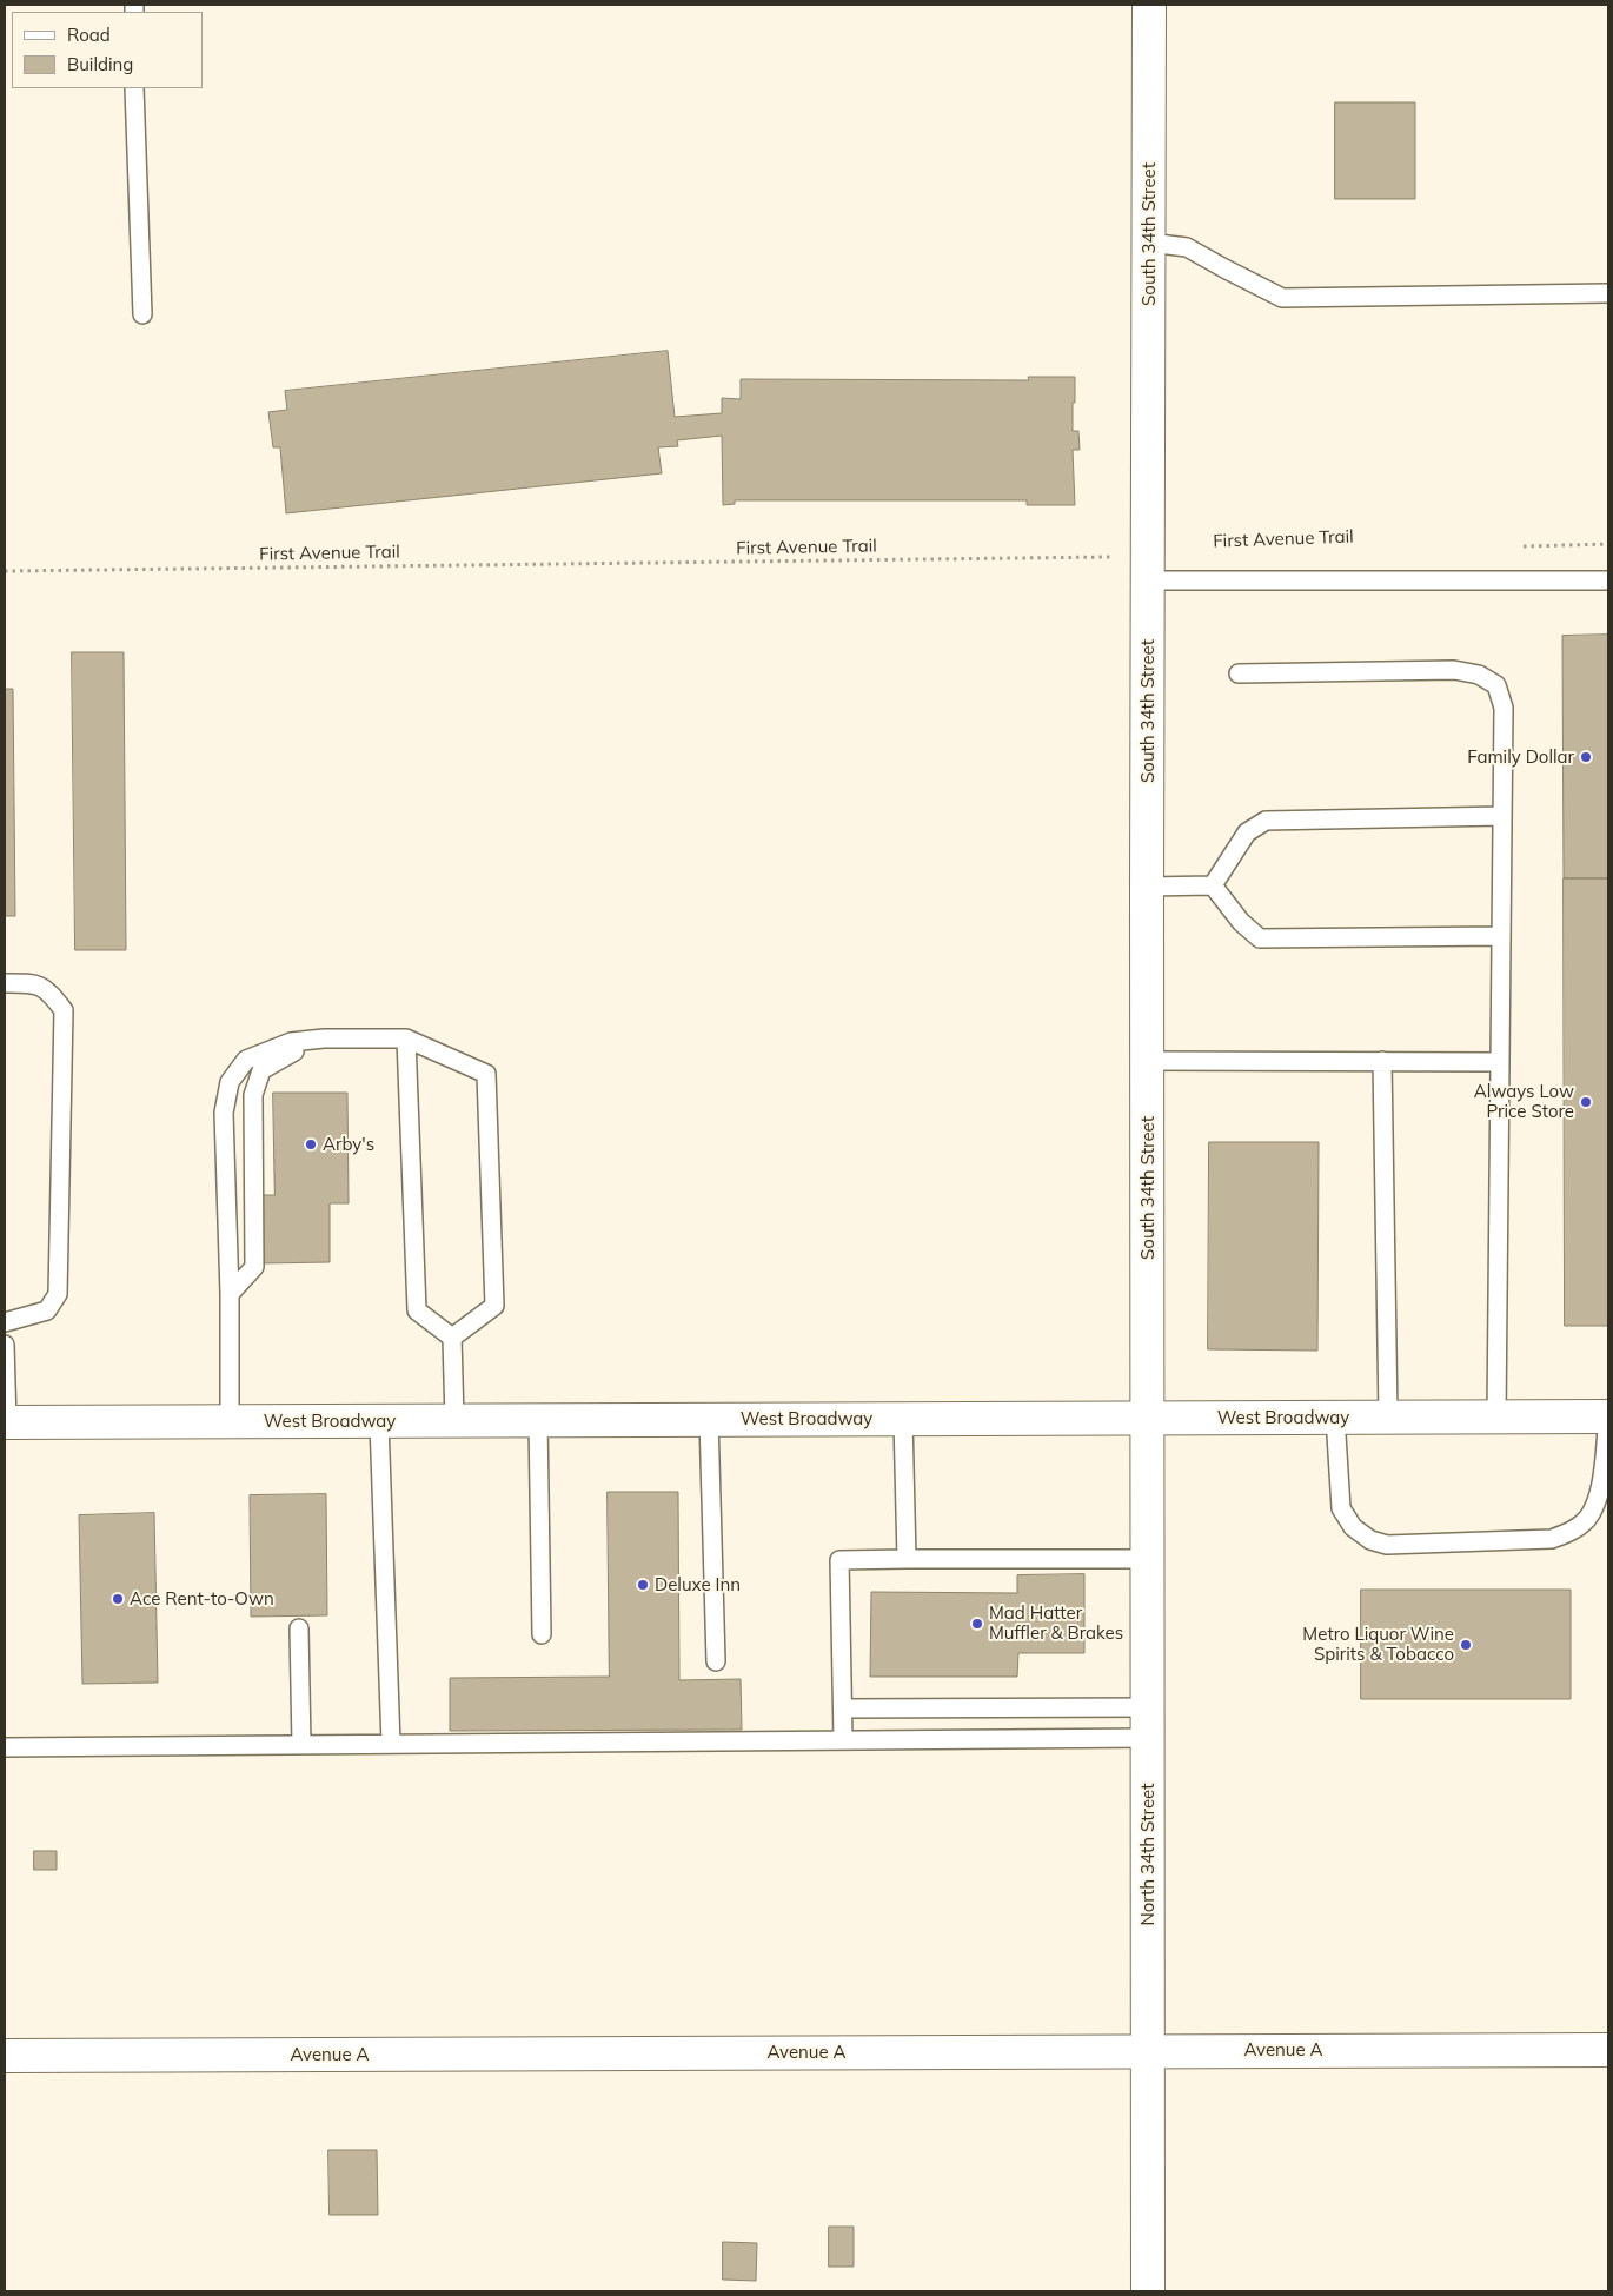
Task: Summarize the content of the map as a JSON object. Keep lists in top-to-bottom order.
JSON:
{
  "streets": {
    "street": [
      "South 34th Street",
      "West Broadway",
      "North 34th Street",
      "Avenue A"
    ],
    "path": ["First Avenue Trail"]
  },
  "crossings": [
    ["South 34th Street", "First Avenue Trail"],
    ["South 34th Street", "West Broadway"],
    ["South 34th Street", "North 34th Street"],
    ["West Broadway", "North 34th Street"],
    ["North 34th Street", "Avenue A"]
  ],
  "places": [
    "Family Dollar",
    "Always Low Price Store",
    "Arby's",
    "Deluxe Inn",
    "Ace Rent-to-Own",
    "Mad Hatter Muffler & Brakes",
    "Metro Liquor Wine Spirits & Tobacco"
  ],
  "legend": ["Road", "Building"]
}
